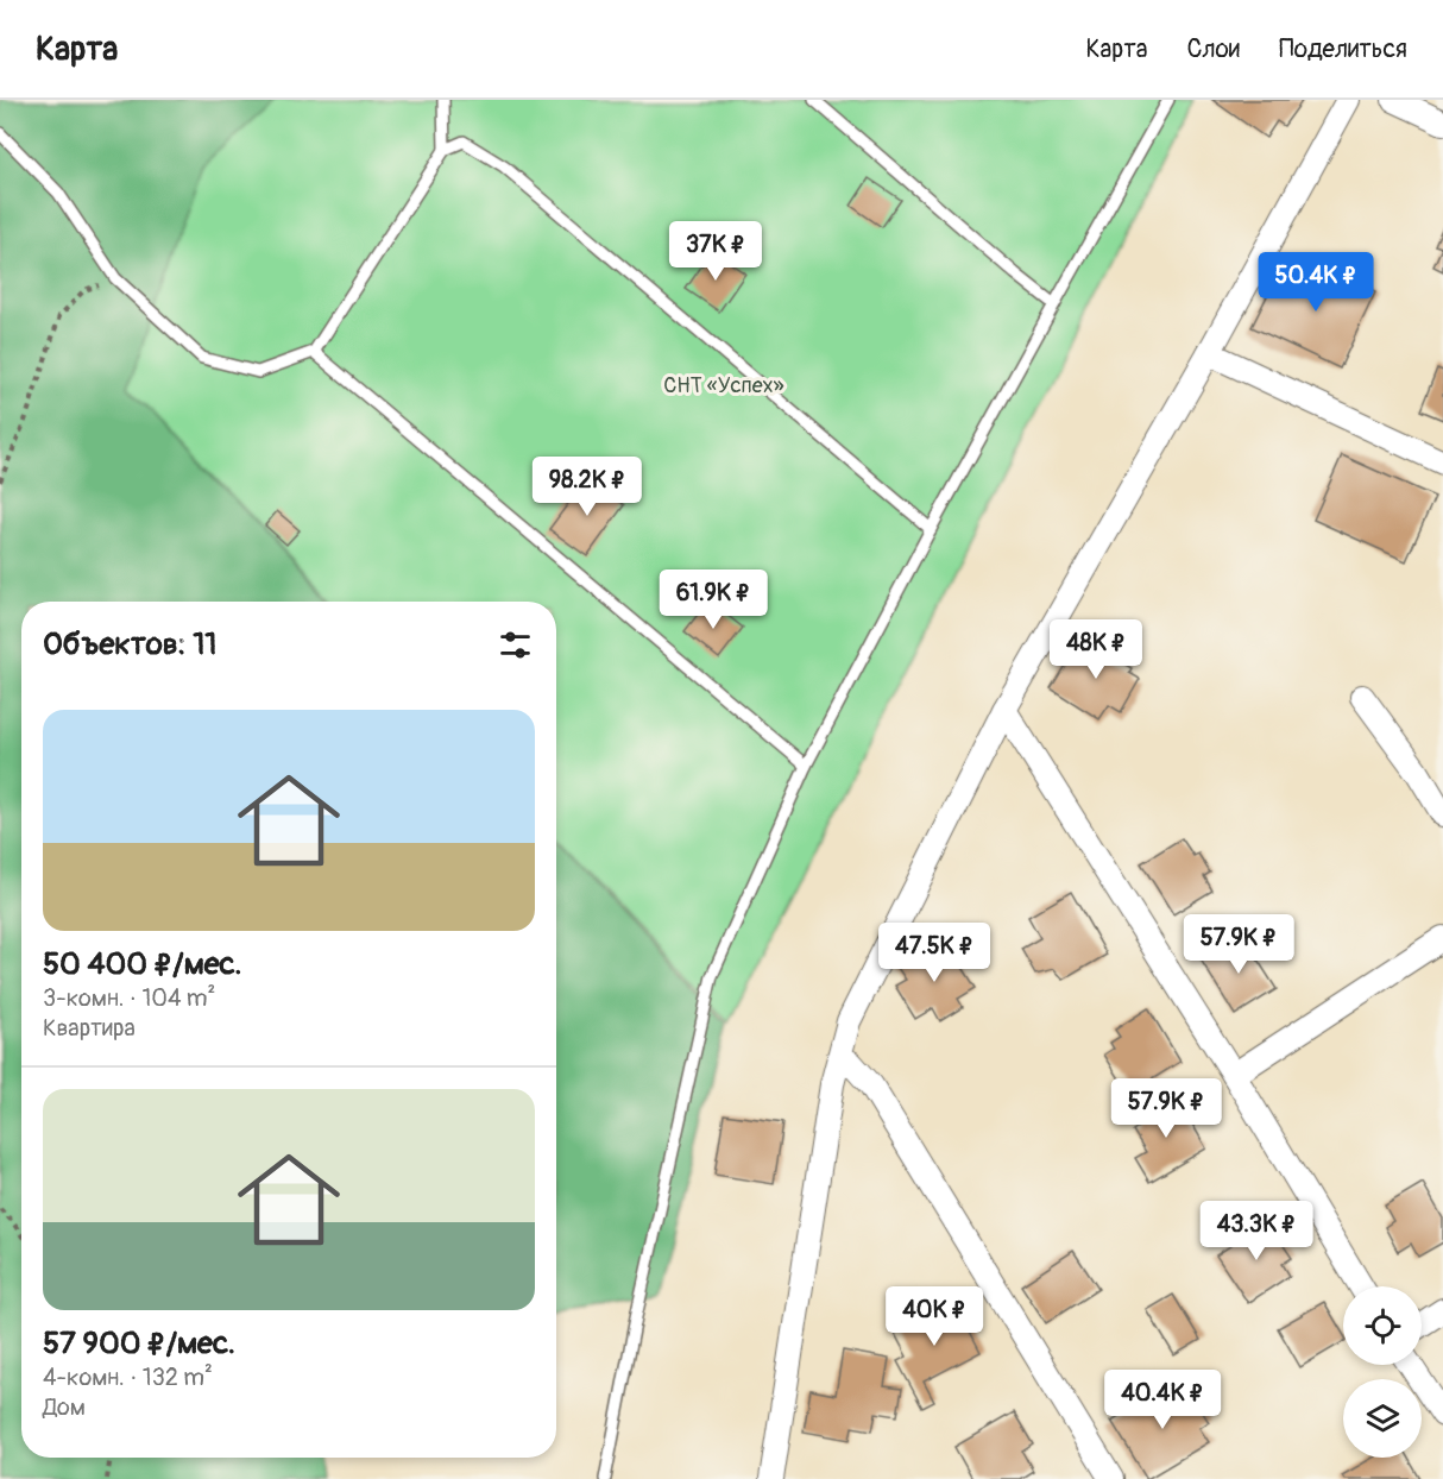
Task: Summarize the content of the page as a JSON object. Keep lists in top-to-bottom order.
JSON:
{
  "parks": ["СНТ «Успех»"],
  "page": {
    "header": "Карта",
    "nav": ["Карта", "Слои", "Поделиться"],
    "price": [
      "37K ₽",
      "50.4K ₽",
      "98.2K ₽",
      "61.9K ₽",
      "48K ₽",
      "57.9K ₽",
      "47.5K ₽",
      "57.9K ₽",
      "43.3K ₽",
      "40K ₽",
      "40.4K ₽"
    ],
    "heading": "Объектов: 11",
    "list": [
      {
        "name": "50 400 ₽/мес.",
        "note": "3-комн. · 104 m² · Квартира"
      },
      {
        "name": "57 900 ₽/мес.",
        "note": "4-комн. · 132 m² · Дом"
      }
    ]
  }
}
